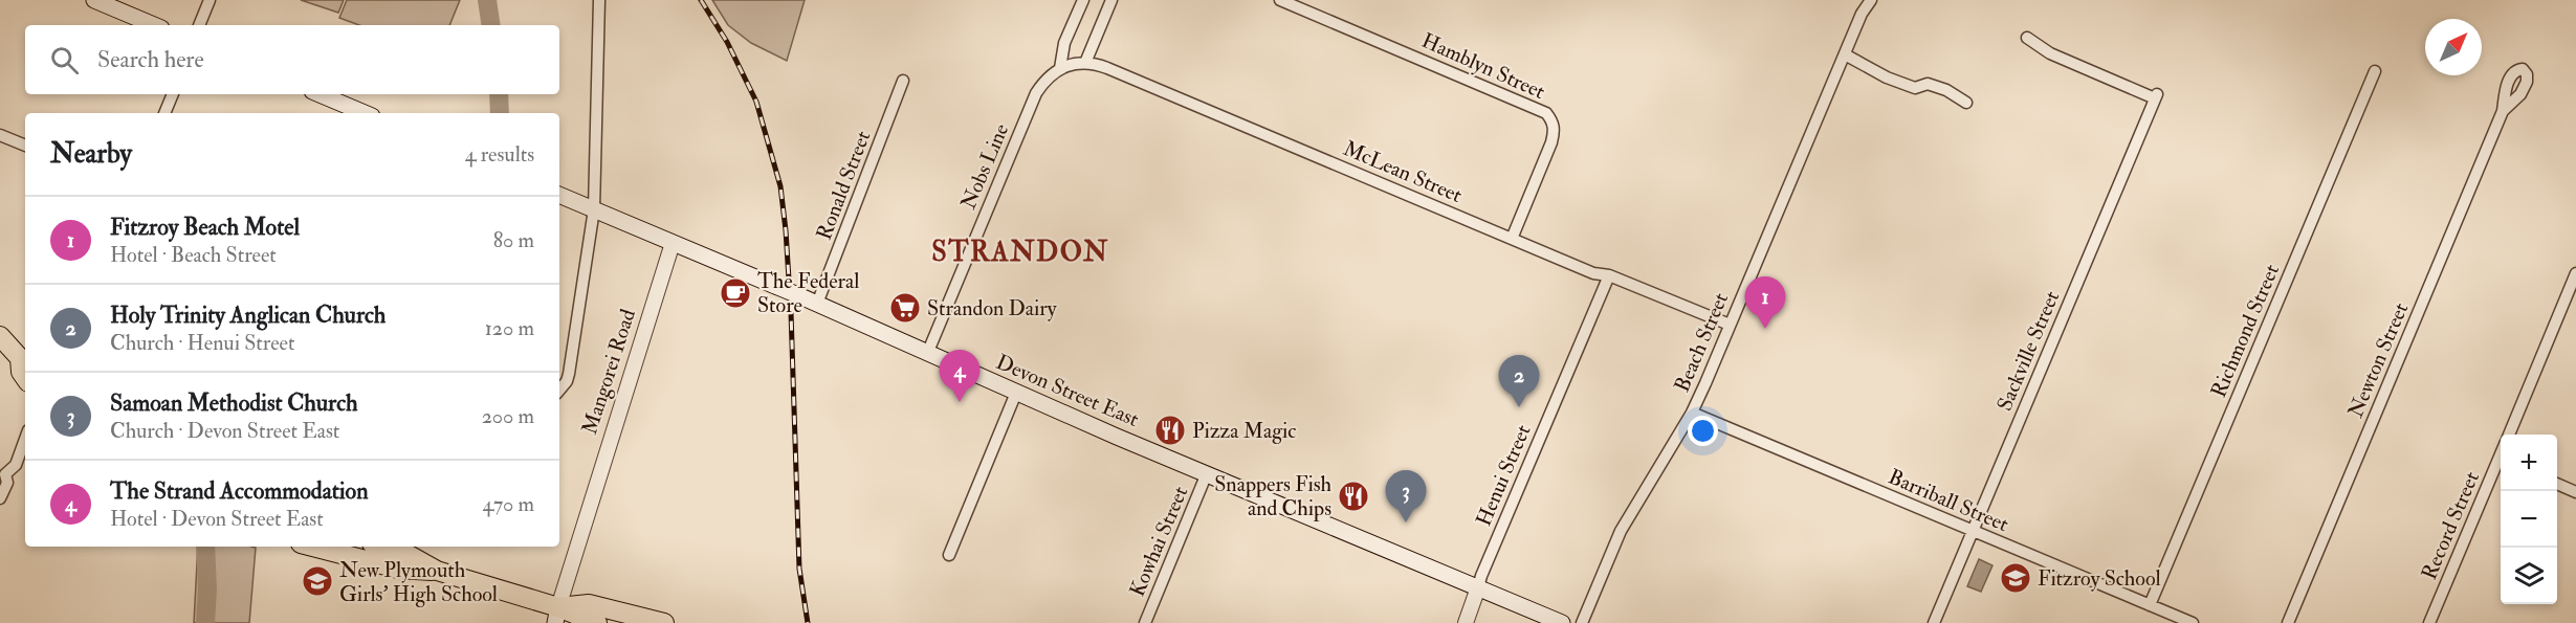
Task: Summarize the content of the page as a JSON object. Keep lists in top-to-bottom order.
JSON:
{
  "streets": {
    "main road": ["Devon Street East"],
    "street": [
      "Hamblyn Street",
      "Nobs Line",
      "McLean Street",
      "Ronald Street",
      "Richmond Street",
      "Beach Street",
      "Sackville Street",
      "Newton Street",
      "Mangorei Road",
      "Henui Street",
      "Barriball Street",
      "Record Street",
      "Kowhai Street"
    ]
  },
  "crossings": [
    ["Hamblyn Street", "McLean Street"],
    ["Nobs Line", "McLean Street"],
    ["Nobs Line", "Devon Street East"],
    ["McLean Street", "Beach Street"],
    ["McLean Street", "Henui Street"],
    ["Ronald Street", "Devon Street East"],
    ["Richmond Street", "Barriball Street"],
    ["Beach Street", "Barriball Street"],
    ["Sackville Street", "Barriball Street"],
    ["Mangorei Road", "Devon Street East"],
    ["Devon Street East", "Henui Street"],
    ["Devon Street East", "Kowhai Street"]
  ],
  "districts": ["STRANDON"],
  "places": {
    "cafe": ["The Federal Store"],
    "supermarket": ["Strandon Dairy"],
    "restaurant": ["Pizza Magic", "Snappers Fish and Chips"],
    "school or university": ["Fitzroy School", "New Plymouth Girls' High School"]
  },
  "north": "top right",
  "page": {
    "search": "Search here",
    "heading": ["Nearby", "4 results"],
    "list": [
      {
        "mark": "1",
        "name": "Fitzroy Beach Motel",
        "note": "Hotel · Beach Street",
        "value": "80 m"
      },
      {
        "mark": "2",
        "name": "Holy Trinity Anglican Church",
        "note": "Church · Henui Street",
        "value": "120 m"
      },
      {
        "mark": "3",
        "name": "Samoan Methodist Church",
        "note": "Church · Devon Street East",
        "value": "200 m"
      },
      {
        "mark": "4",
        "name": "The Strand Accommodation",
        "note": "Hotel · Devon Street East",
        "value": "470 m"
      }
    ],
    "pins": [
      "1",
      "4",
      "2",
      "3"
    ],
    "map_buttons": ["+", "−"]
  }
}
